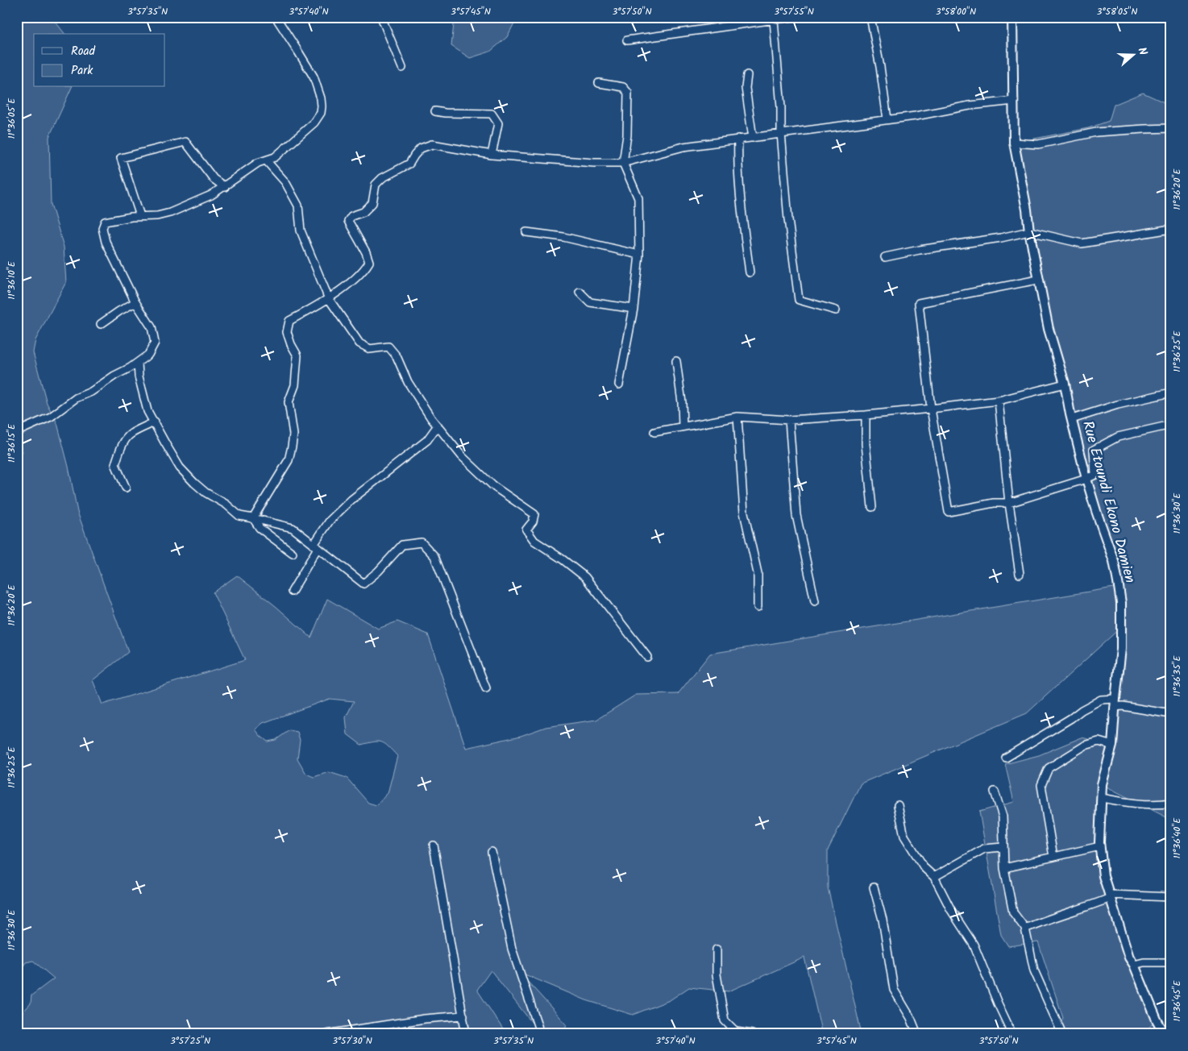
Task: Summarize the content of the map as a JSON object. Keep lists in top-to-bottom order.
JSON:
{
  "streets": {
    "street": ["Rue Etoundi Ekono Damien"]
  },
  "legend": ["Road", "Park"],
  "north": "right",
  "coordinates": [
    "3°57'35\"N",
    "3°57'40\"N",
    "3°57'45\"N",
    "3°57'50\"N",
    "3°57'55\"N",
    "3°58'00\"N",
    "3°58'05\"N",
    "11°36'05\"E",
    "11°36'20\"E",
    "11°36'10\"E",
    "11°36'25\"E",
    "11°36'15\"E",
    "11°36'30\"E",
    "11°36'35\"E",
    "11°36'40\"E",
    "11°36'45\"E",
    "3°57'25\"N",
    "3°57'30\"N"
  ]
}
